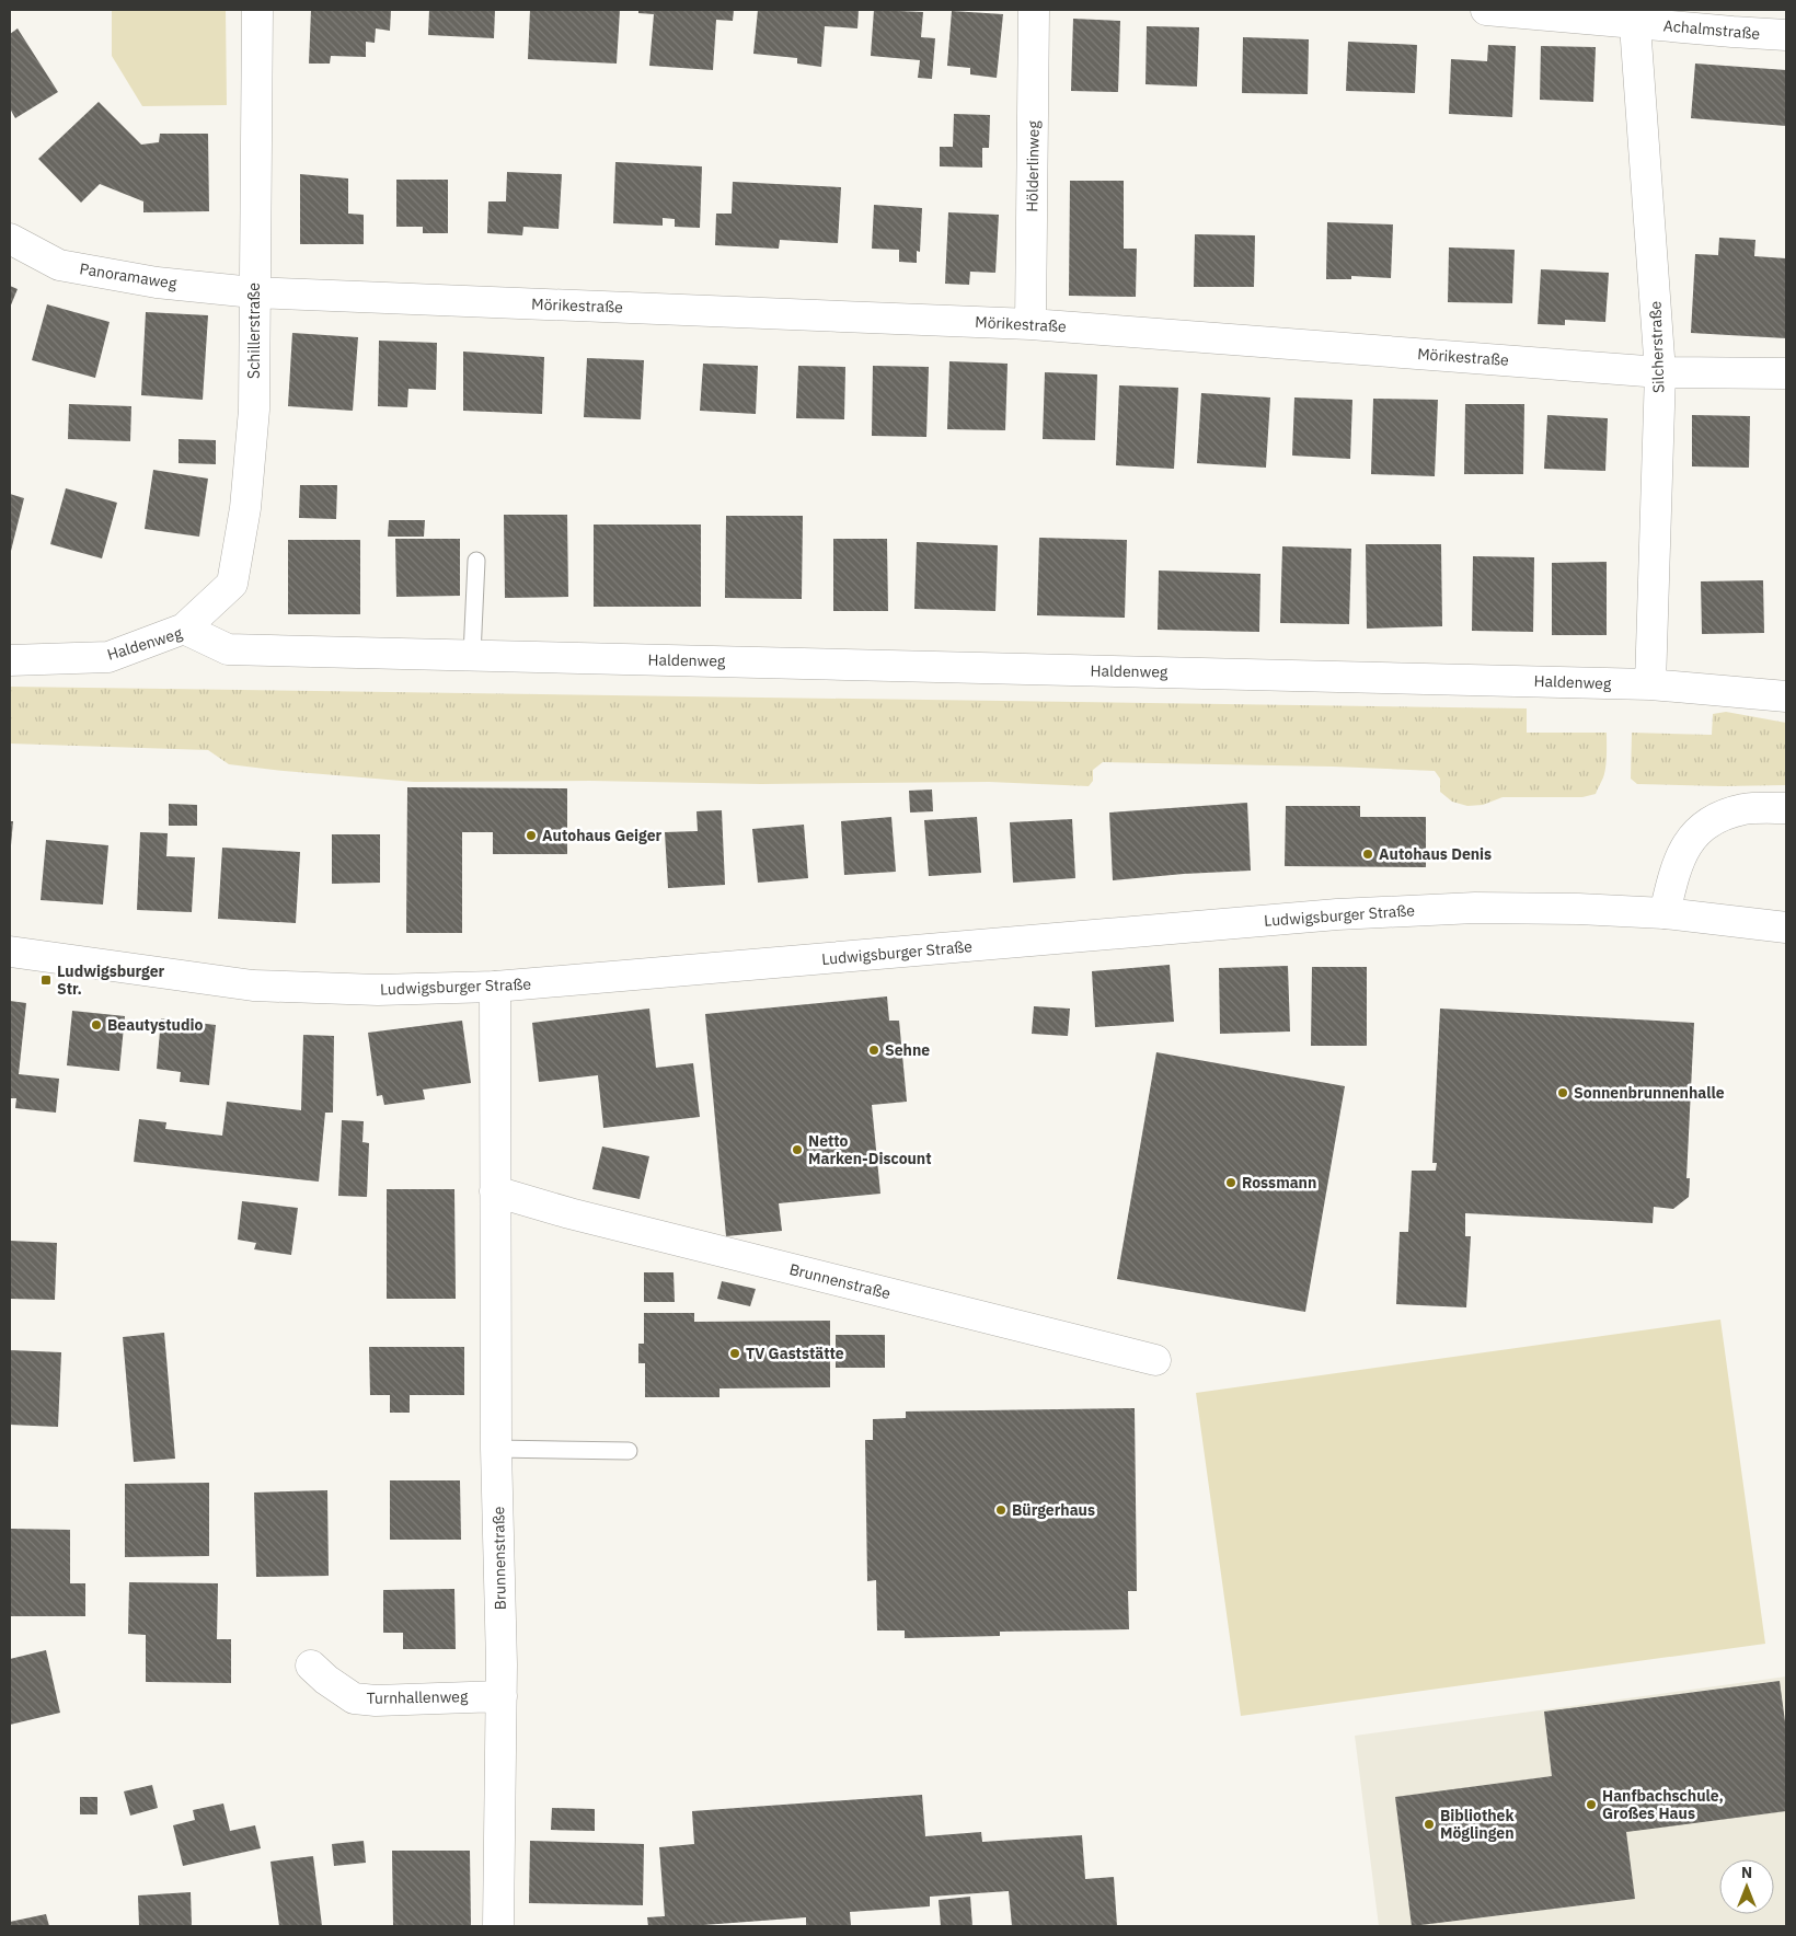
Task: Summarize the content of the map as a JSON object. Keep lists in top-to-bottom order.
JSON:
{
  "streets": {
    "street": [
      "Achalmstraße",
      "Hölderlinweg",
      "Panoramaweg",
      "Mörikestraße",
      "Schillerstraße",
      "Silcherstraße",
      "Haldenweg",
      "Ludwigsburger Straße",
      "Brunnenstraße",
      "Turnhallenweg"
    ]
  },
  "crossings": [
    ["Achalmstraße", "Silcherstraße"],
    ["Hölderlinweg", "Mörikestraße"],
    ["Panoramaweg", "Mörikestraße"],
    ["Panoramaweg", "Schillerstraße"],
    ["Mörikestraße", "Schillerstraße"],
    ["Mörikestraße", "Silcherstraße"],
    ["Schillerstraße", "Haldenweg"],
    ["Silcherstraße", "Haldenweg"],
    ["Ludwigsburger Straße", "Brunnenstraße"],
    ["Brunnenstraße", "Turnhallenweg"]
  ],
  "places": {
    "other": [
      "Autohaus Geiger",
      "Autohaus Denis",
      "Beautystudio",
      "Sehne",
      "Sonnenbrunnenhalle",
      "Netto Marken-Discount",
      "Rossmann",
      "TV Gaststätte",
      "Bürgerhaus",
      "Hanfbachschule, Großes Haus",
      "Bibliothek Möglingen"
    ],
    "transit": ["Ludwigsburger Str."]
  },
  "north": "top"
}
